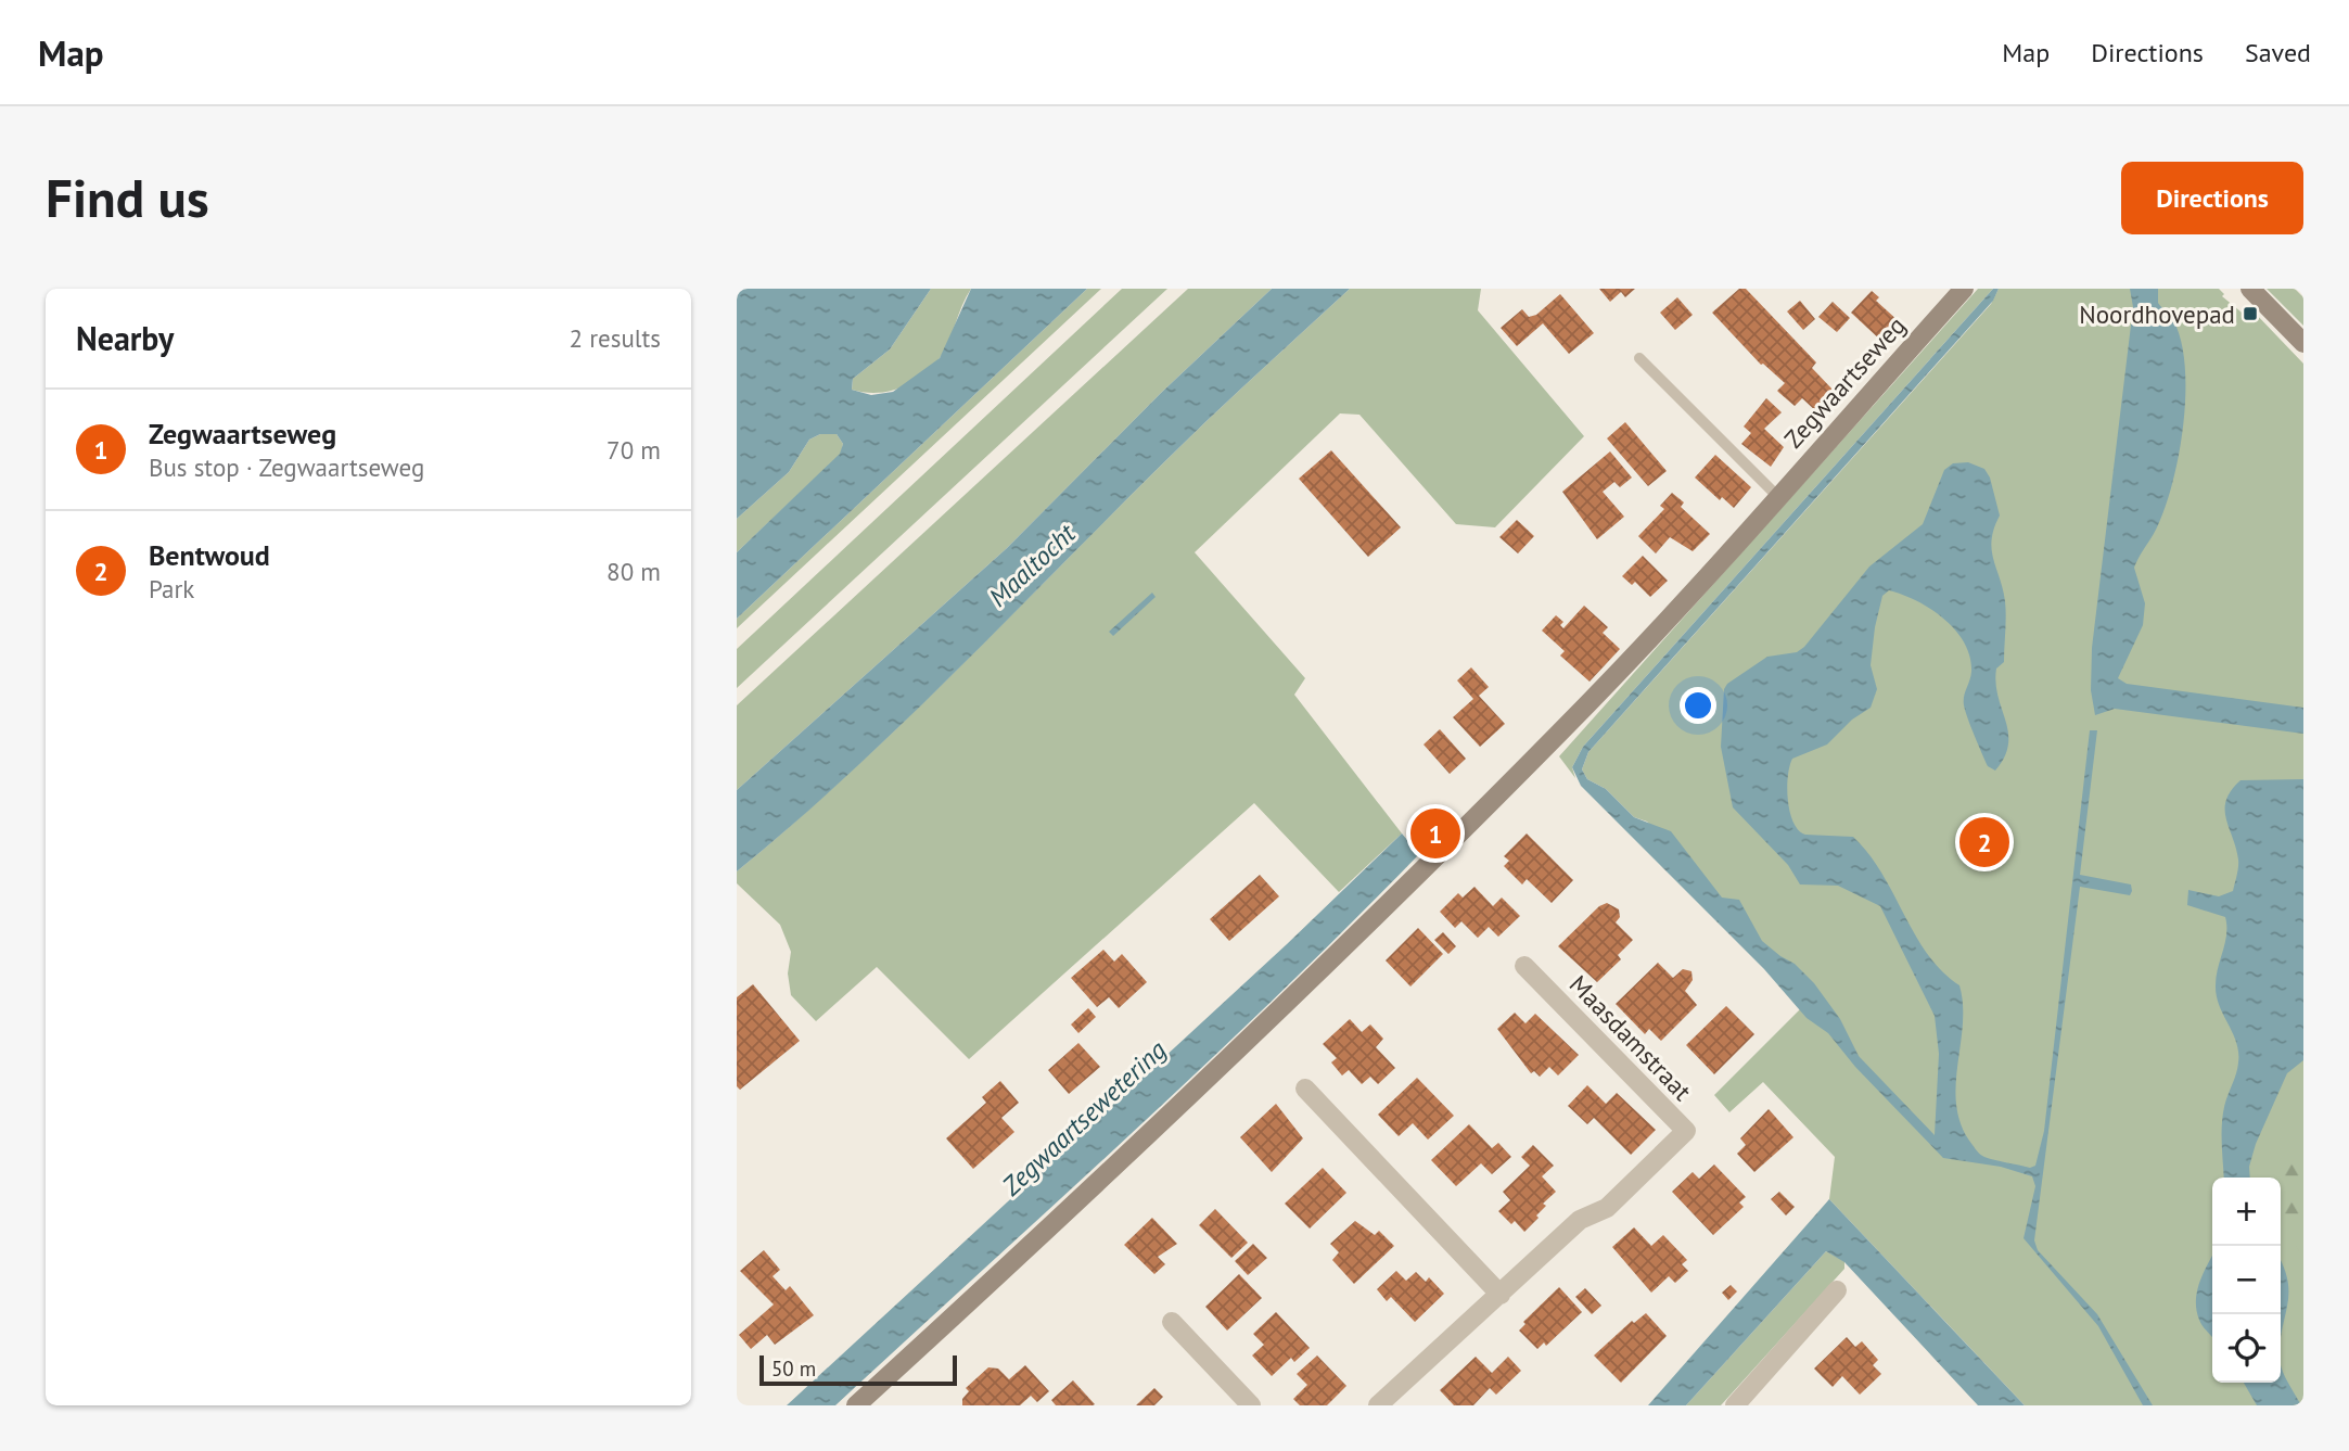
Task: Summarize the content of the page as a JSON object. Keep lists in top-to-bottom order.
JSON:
{
  "streets": {
    "main road": ["Zegwaartseweg"],
    "street": ["Maasdamstraat"]
  },
  "water": ["Maaltocht", "Zegwaartsewetering"],
  "places": {
    "transit": ["Noordhovepad"]
  },
  "scale_bar": "50 m",
  "page": {
    "header": "Map",
    "nav": ["Map", "Directions", "Saved"],
    "buttons": "Directions",
    "title": "Find us",
    "heading": ["Nearby", "2 results"],
    "list": [
      {
        "mark": "1",
        "name": "Zegwaartseweg",
        "note": "Bus stop · Zegwaartseweg",
        "value": "70 m"
      },
      {
        "mark": "2",
        "name": "Bentwoud",
        "note": "Park",
        "value": "80 m"
      }
    ],
    "pins": ["1", "2"],
    "map_buttons": ["+", "−"],
    "scale": "50 m"
  }
}
